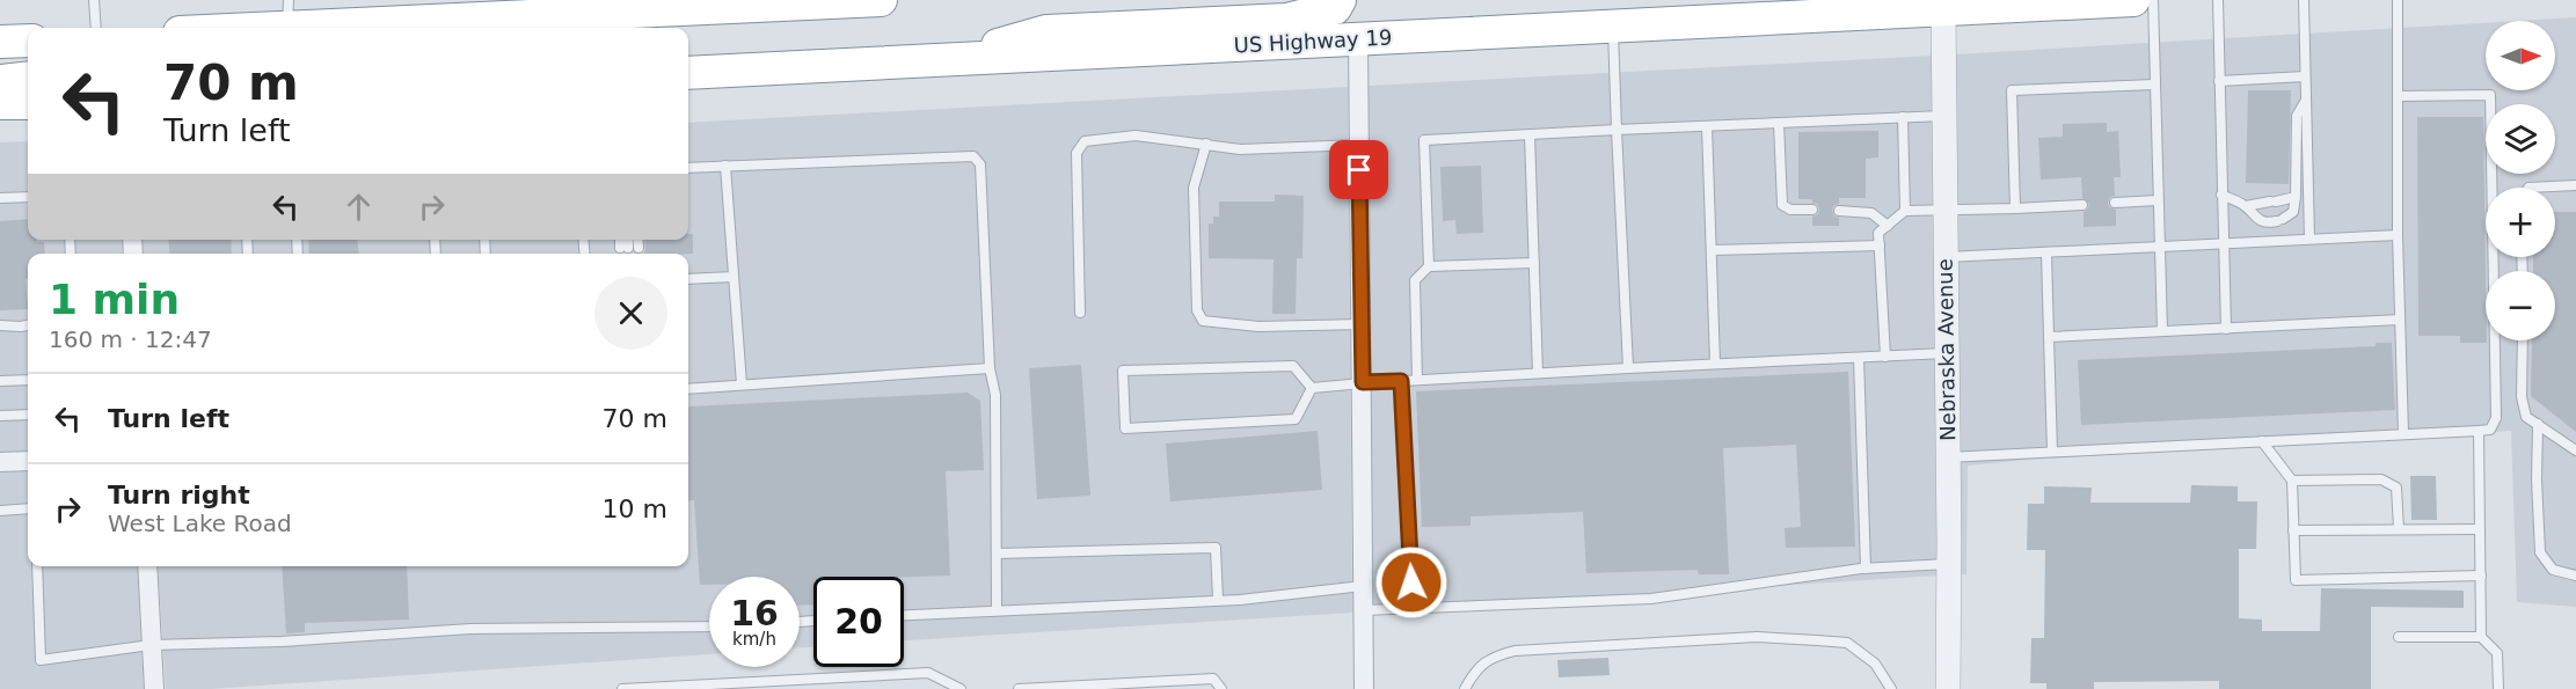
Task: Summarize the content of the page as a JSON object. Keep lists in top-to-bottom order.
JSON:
{
  "streets": {
    "highway": ["US Highway 19"],
    "street": ["Nebraska Avenue"]
  },
  "crossings": [
    ["US Highway 19", "Nebraska Avenue"]
  ],
  "north": "right",
  "page": {
    "map_buttons": ["+", "−"],
    "turn": ["70 m", "Turn left"],
    "heading": ["1 min", "160 m · 12:47"],
    "list": [
      {
        "name": "Turn left",
        "value": "70 m"
      },
      {
        "name": "Turn right",
        "note": "West Lake Road",
        "value": "10 m"
      }
    ],
    "speed": "16 km/h",
    "limit": "20"
  }
}
